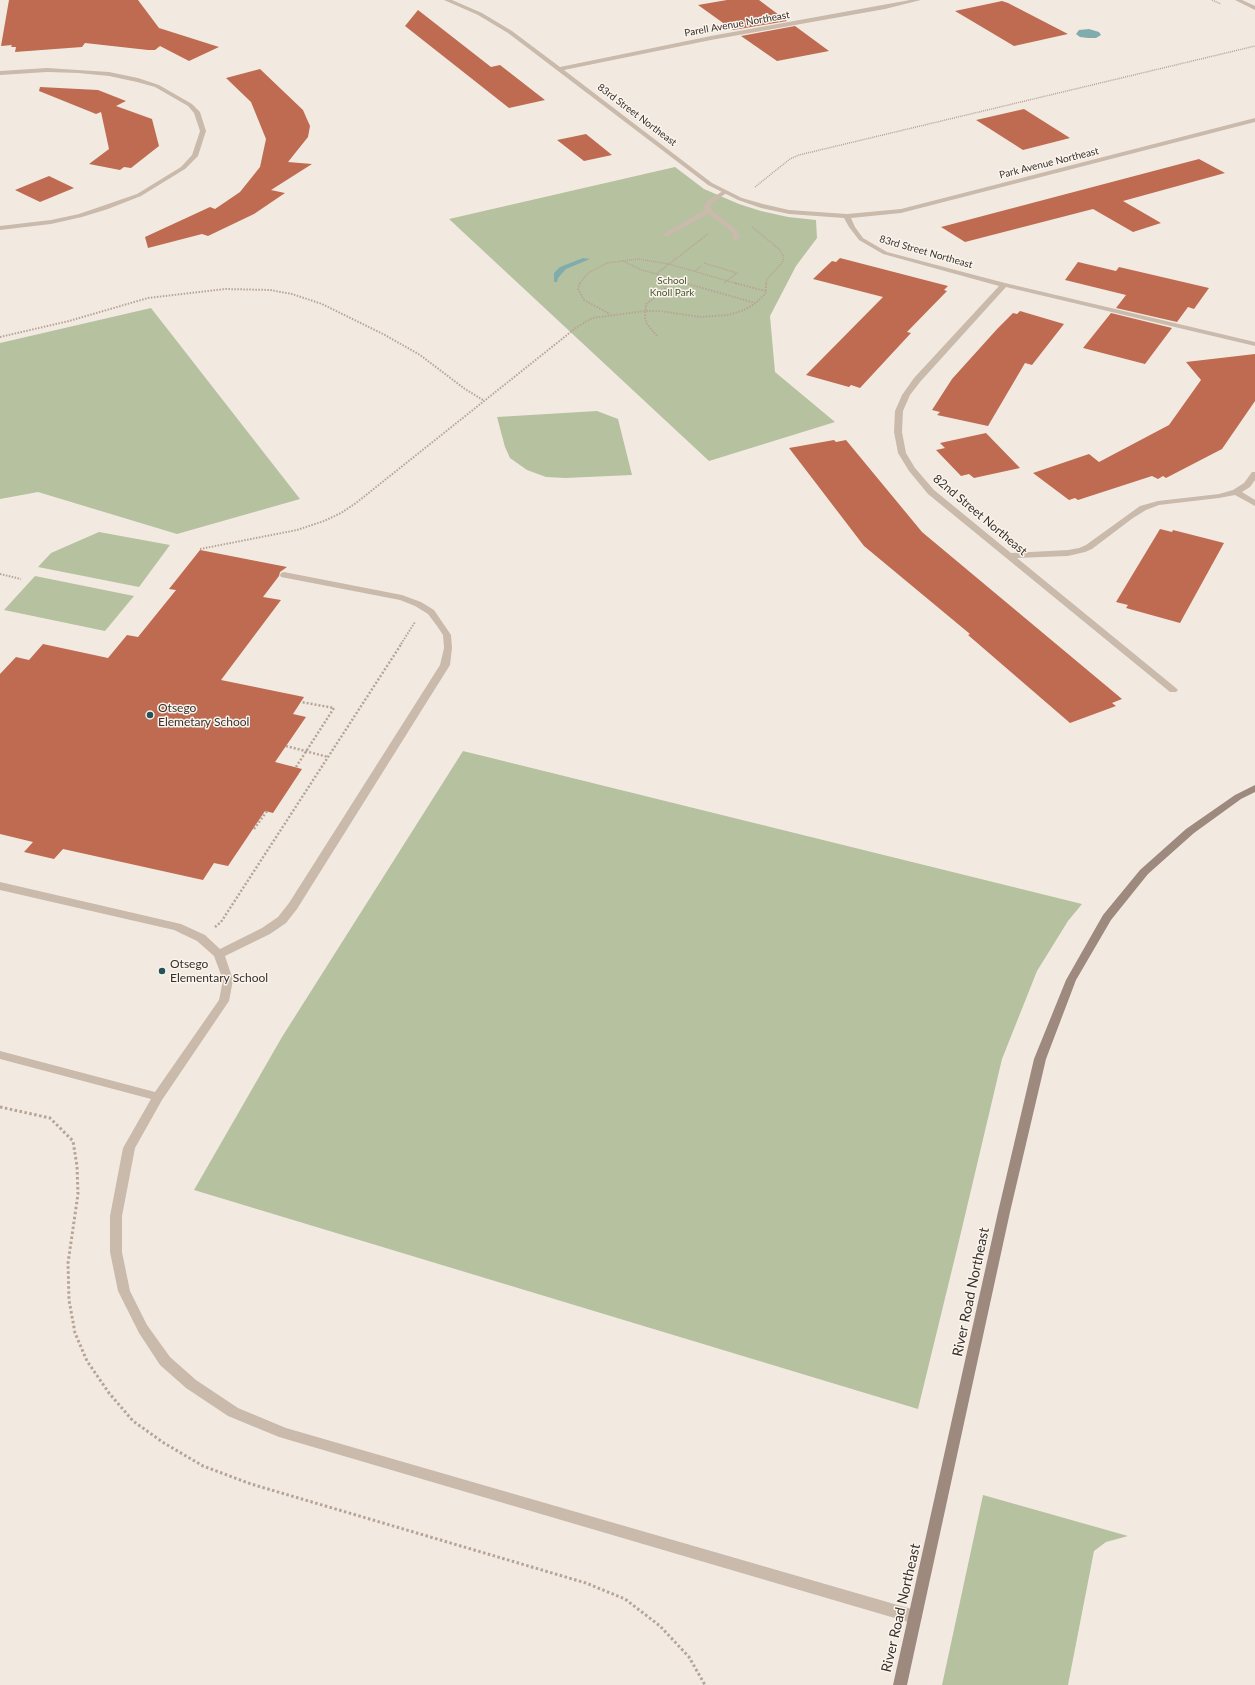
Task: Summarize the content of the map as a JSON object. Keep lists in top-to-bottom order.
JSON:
{
  "streets": {
    "main road": ["River Road Northeast"],
    "street": [
      "Parell Avenue Northeast",
      "83rd Street Northeast",
      "Park Avenue Northeast",
      "82nd Street Northeast"
    ]
  },
  "crossings": [
    ["Parell Avenue Northeast", "83rd Street Northeast"],
    ["83rd Street Northeast", "Park Avenue Northeast"],
    ["83rd Street Northeast", "82nd Street Northeast"]
  ],
  "parks": ["School Knoll Park"],
  "places": ["Otsego Elemetary School", "Otsego Elementary School"]
}
